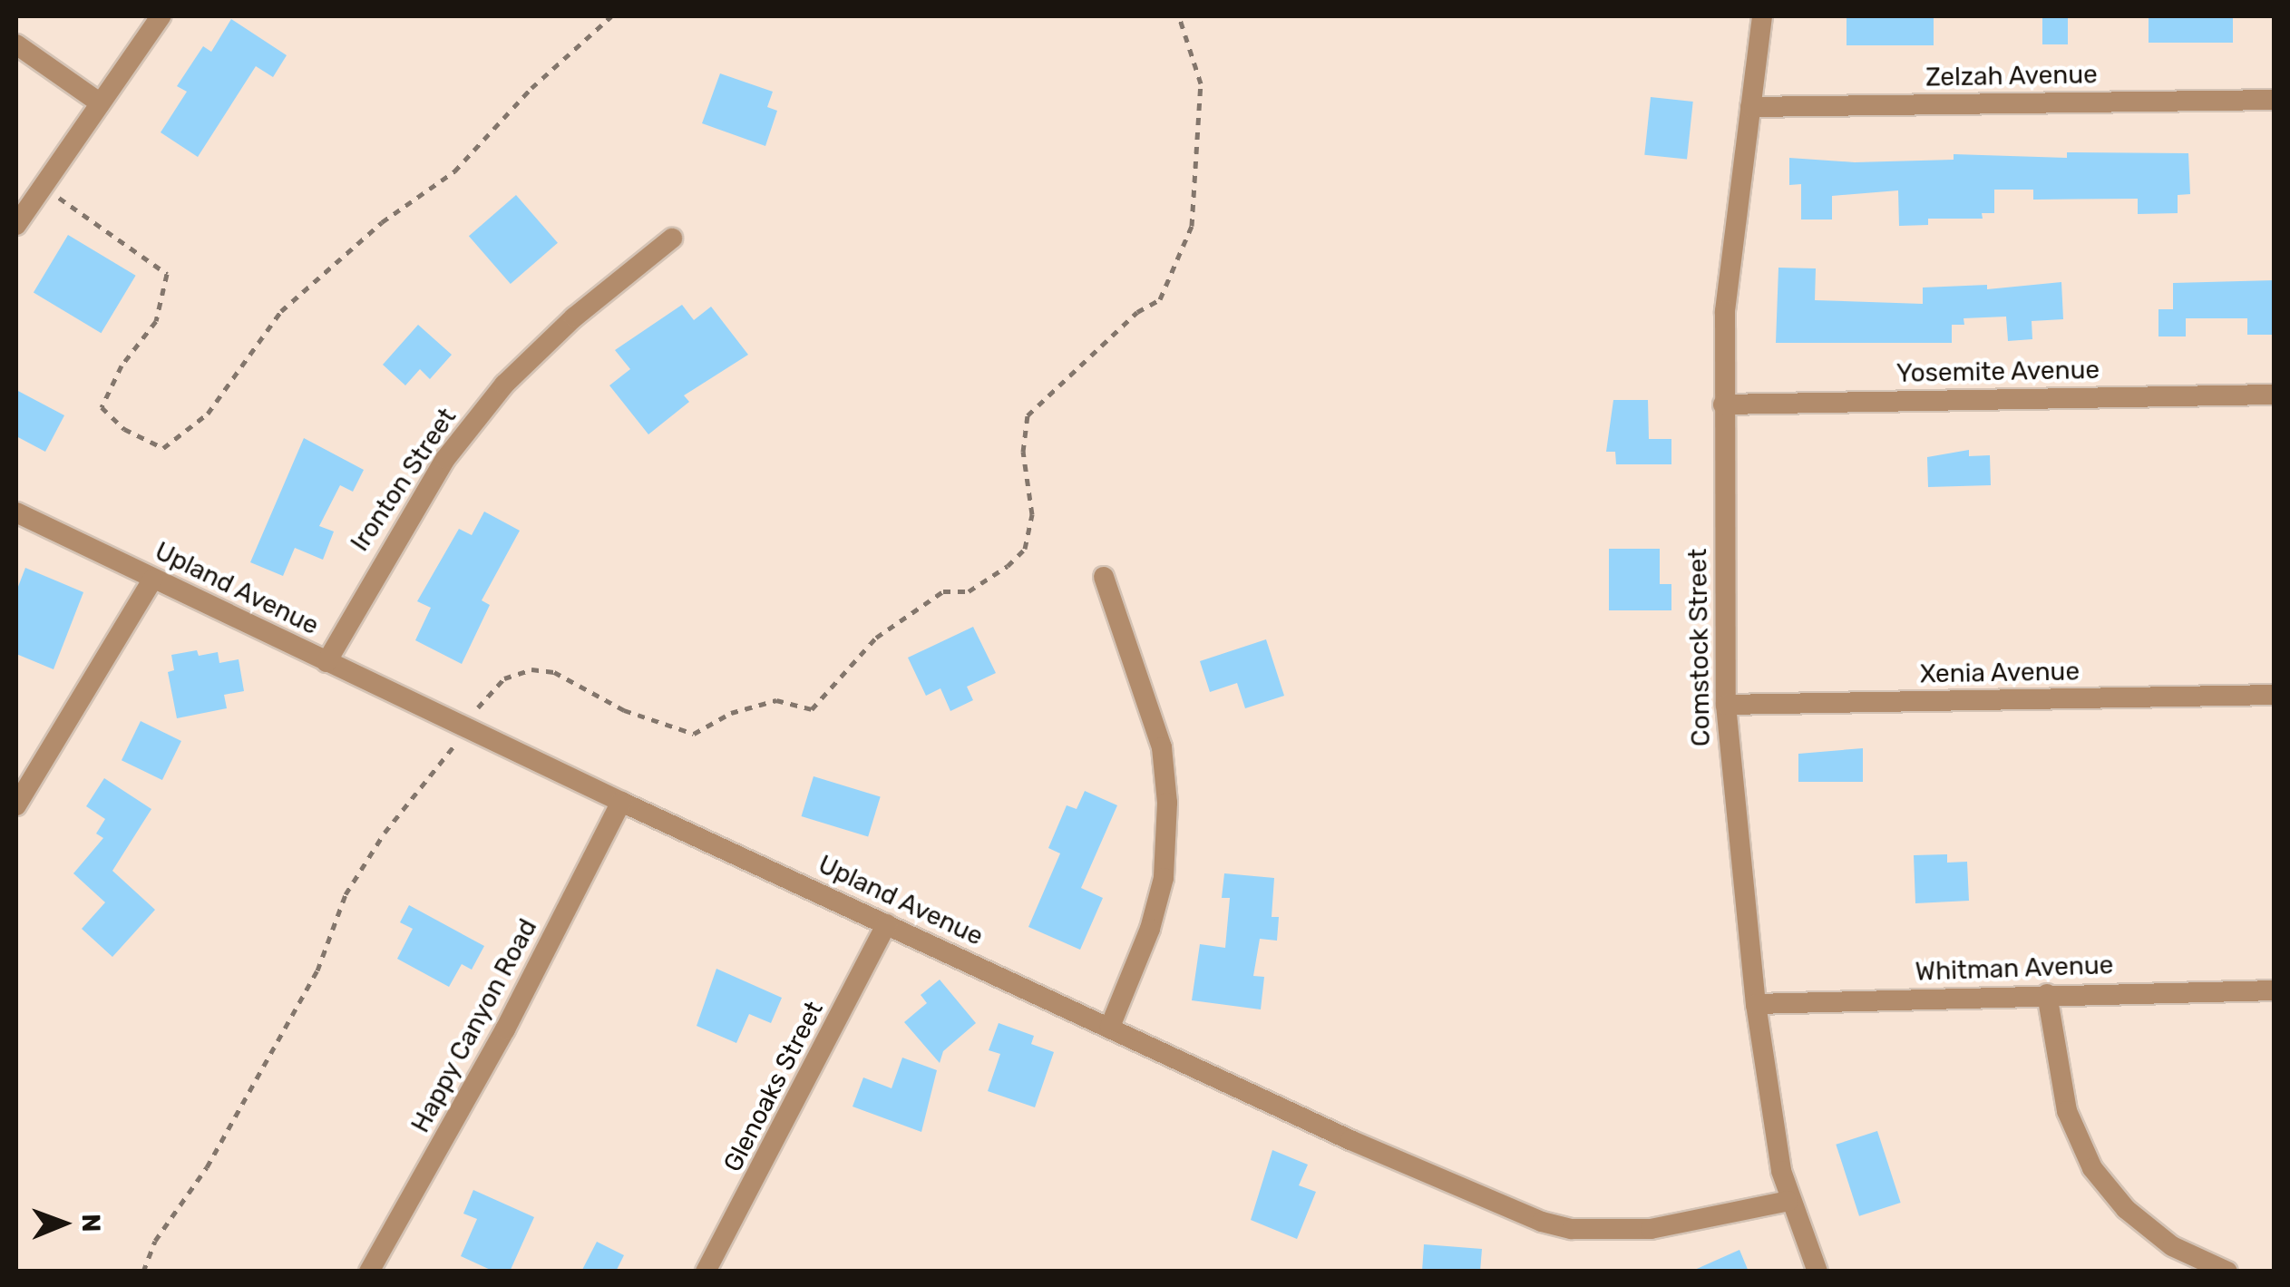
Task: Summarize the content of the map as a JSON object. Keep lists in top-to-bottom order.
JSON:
{
  "streets": {
    "street": [
      "Zelzah Avenue",
      "Yosemite Avenue",
      "Ironton Street",
      "Upland Avenue",
      "Comstock Street",
      "Xenia Avenue",
      "Whitman Avenue",
      "Happy Canyon Road",
      "Glenoaks Street"
    ]
  },
  "crossings": [
    ["Zelzah Avenue", "Comstock Street"],
    ["Yosemite Avenue", "Comstock Street"],
    ["Ironton Street", "Upland Avenue"],
    ["Upland Avenue", "Comstock Street"],
    ["Upland Avenue", "Happy Canyon Road"],
    ["Upland Avenue", "Glenoaks Street"],
    ["Comstock Street", "Xenia Avenue"],
    ["Comstock Street", "Whitman Avenue"]
  ],
  "north": "right"
}
